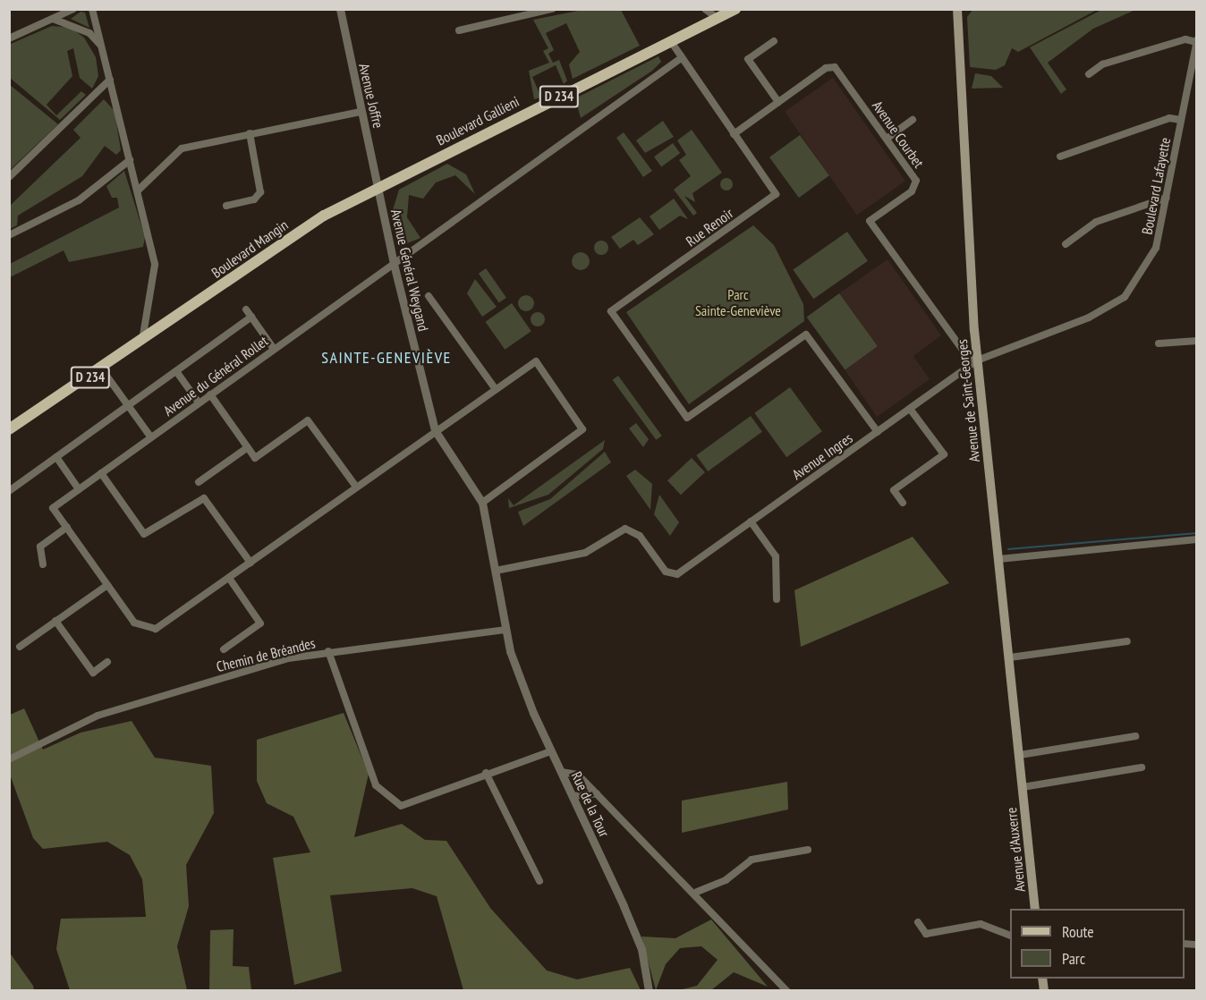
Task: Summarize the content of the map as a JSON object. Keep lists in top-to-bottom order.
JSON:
{
  "streets": {
    "main road": [
      "D 234",
      "Boulevard Gallieni",
      "Boulevard Mangin",
      "Avenue de Saint-Georges",
      "Avenue d'Auxerre"
    ],
    "street": [
      "Avenue Joffre",
      "Avenue Courbet",
      "Boulevard Lafayette",
      "Rue Renoir",
      "Avenue Général Weygand",
      "Avenue du Général Rollet",
      "Avenue Ingres",
      "Chemin de Bréandes",
      "Rue de la Tour"
    ]
  },
  "crossings": [
    ["Avenue Joffre", "Boulevard Gallieni"],
    ["Avenue Joffre", "Boulevard Mangin"],
    ["Avenue Joffre", "Avenue Général Weygand"],
    ["D 234", "Boulevard Mangin"],
    ["Boulevard Gallieni", "Rue Renoir"],
    ["Boulevard Gallieni", "Boulevard Mangin"],
    ["Boulevard Gallieni", "Avenue Général Weygand"],
    ["Avenue Courbet", "Boulevard Lafayette"],
    ["Avenue Courbet", "Rue Renoir"],
    ["Avenue Courbet", "Avenue de Saint-Georges"],
    ["Avenue Courbet", "Avenue Ingres"],
    ["Boulevard Lafayette", "Avenue de Saint-Georges"],
    ["Boulevard Lafayette", "Avenue Ingres"],
    ["Rue Renoir", "Avenue du Général Rollet"],
    ["Rue Renoir", "Avenue Ingres"],
    ["Boulevard Mangin", "Avenue Général Weygand"],
    ["Avenue Général Weygand", "Avenue du Général Rollet"],
    ["Avenue Général Weygand", "Rue de la Tour"],
    ["Avenue de Saint-Georges", "Avenue Ingres"],
    ["Avenue de Saint-Georges", "Avenue d'Auxerre"],
    ["Avenue Ingres", "Rue de la Tour"],
    ["Chemin de Bréandes", "Rue de la Tour"]
  ],
  "districts": ["SAINTE-GENEVIÈVE"],
  "parks": ["Parc Sainte-Geneviève"],
  "legend": ["Route", "Parc"]
}
